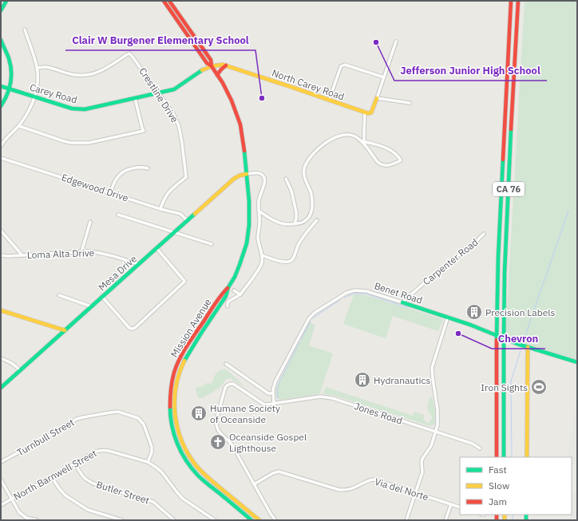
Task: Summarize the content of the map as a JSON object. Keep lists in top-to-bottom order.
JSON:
{
  "streets": {
    "main road": [
      "North Carey Road",
      "Carey Road",
      "CA 76",
      "Mesa Drive",
      "Benet Road",
      "Mission Avenue"
    ],
    "street": [
      "Crestline Drive",
      "Edgewood Drive",
      "Loma Alta Drive",
      "Carpenter Road",
      "Jones Road",
      "Turnbull Street",
      "North Barnwell Street",
      "Via del Norte",
      "Butler Street"
    ]
  },
  "crossings": [
    ["North Carey Road", "Carey Road"],
    ["North Carey Road", "Crestline Drive"],
    ["North Carey Road", "Mission Avenue"],
    ["Carey Road", "Crestline Drive"],
    ["Crestline Drive", "Edgewood Drive"],
    ["Edgewood Drive", "Mesa Drive"],
    ["CA 76", "Benet Road"],
    ["Loma Alta Drive", "Mesa Drive"],
    ["Carpenter Road", "Benet Road"],
    ["Mesa Drive", "Mission Avenue"],
    ["Benet Road", "Jones Road"],
    ["Jones Road", "Via del Norte"],
    ["Turnbull Street", "North Barnwell Street"],
    ["North Barnwell Street", "Butler Street"]
  ],
  "places": {
    "other": ["Jefferson Junior High School", "Clair W Burgener Elementary School", "Chevron"],
    "building": ["Precision Labels", "Hydranautics", "Humane Society of Oceanside"],
    "sports": ["Iron Sights"],
    "church": ["Oceanside Gospel Lighthouse"]
  },
  "legend": ["Fast", "Slow", "Jam"]
}
